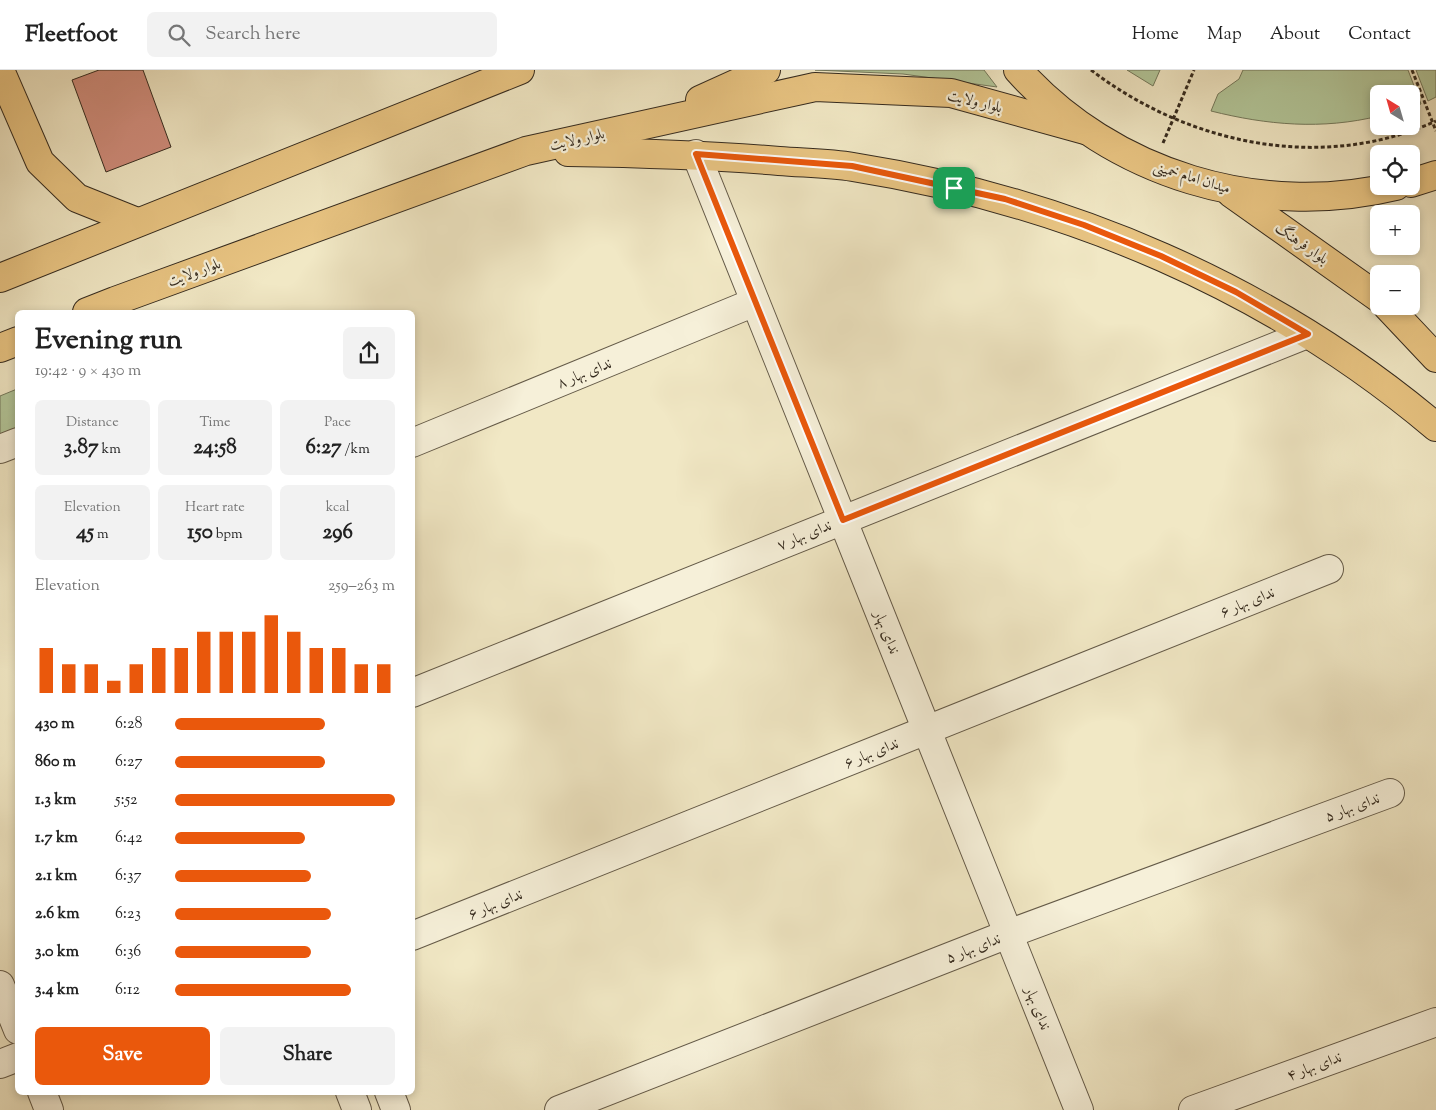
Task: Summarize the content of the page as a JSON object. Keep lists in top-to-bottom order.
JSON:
{
  "streets": {
    "main road": ["بلوار ولایت", "میدان امام خمینی", "بلوار فرهنگ"],
    "street": [
      "ندای بهار ۸",
      "ندای بهار ۷",
      "ندای بهار ۶",
      "ندای بهار",
      "ندای بهار ۵",
      "ندای بهار ۴"
    ]
  },
  "crossings": [
    ["بلوار ولایت", "میدان امام خمینی"],
    ["میدان امام خمینی", "بلوار فرهنگ"],
    ["ندای بهار ۸", "ندای بهار"],
    ["ندای بهار ۷", "ندای بهار"],
    ["ندای بهار ۶", "ندای بهار"],
    ["ندای بهار", "ندای بهار ۵"]
  ],
  "north": "top left",
  "page": {
    "header": "Fleetfoot",
    "search": "Search here",
    "nav": [
      "Home",
      "Map",
      "About",
      "Contact"
    ],
    "map_buttons": ["+", "−"],
    "heading": ["Evening run", "19:42 · 9 × 430 m"],
    "stats": [
      ["Distance", "3.87 km"],
      ["Time", "24:58"],
      ["Pace", "6:27 /km"],
      ["Elevation", "45 m"],
      ["Heart rate", "150 bpm"],
      ["kcal", "296"]
    ],
    "chart": ["Elevation", "259–263 m"],
    "list": [
      {
        "name": "430 m",
        "note": "6:28"
      },
      {
        "name": "860 m",
        "note": "6:27"
      },
      {
        "name": "1.3 km",
        "note": "5:52"
      },
      {
        "name": "1.7 km",
        "note": "6:42"
      },
      {
        "name": "2.1 km",
        "note": "6:37"
      },
      {
        "name": "2.6 km",
        "note": "6:23"
      },
      {
        "name": "3.0 km",
        "note": "6:36"
      },
      {
        "name": "3.4 km",
        "note": "6:12"
      }
    ],
    "buttons": ["Save", "Share"]
  }
}
